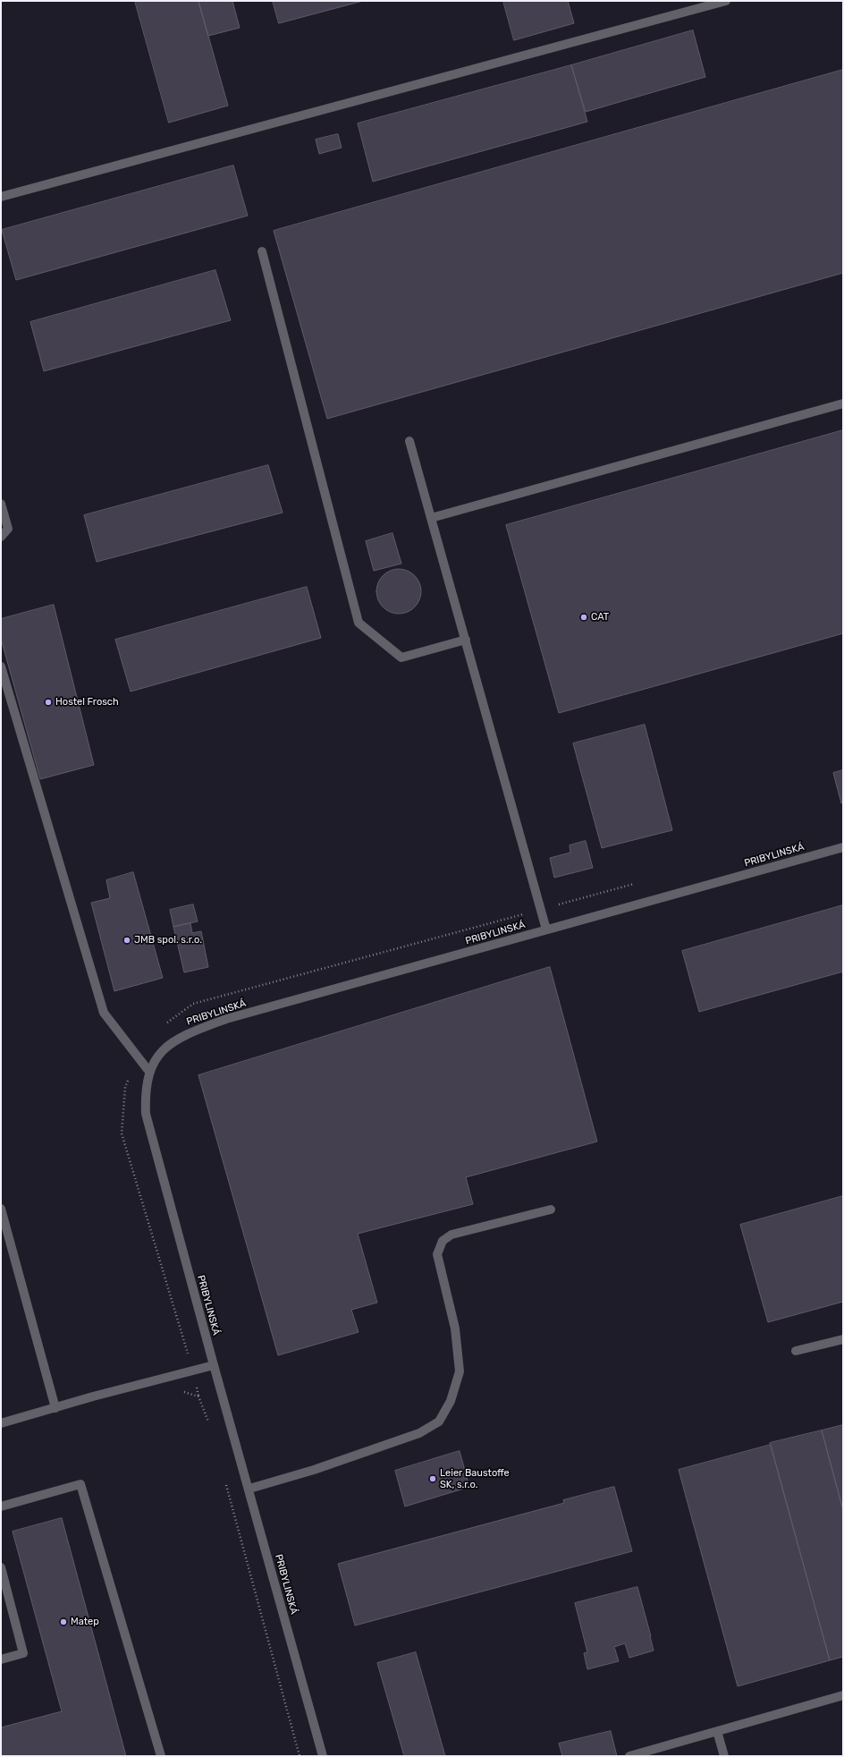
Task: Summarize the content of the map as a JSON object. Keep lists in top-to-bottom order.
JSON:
{
  "streets": {
    "street": ["PRIBYLINSKÁ"]
  },
  "places": [
    "CAT",
    "Hostel Frosch",
    "JMB spol. s.r.o.",
    "Leier Baustoffe SK, s.r.o.",
    "Matep"
  ]
}
